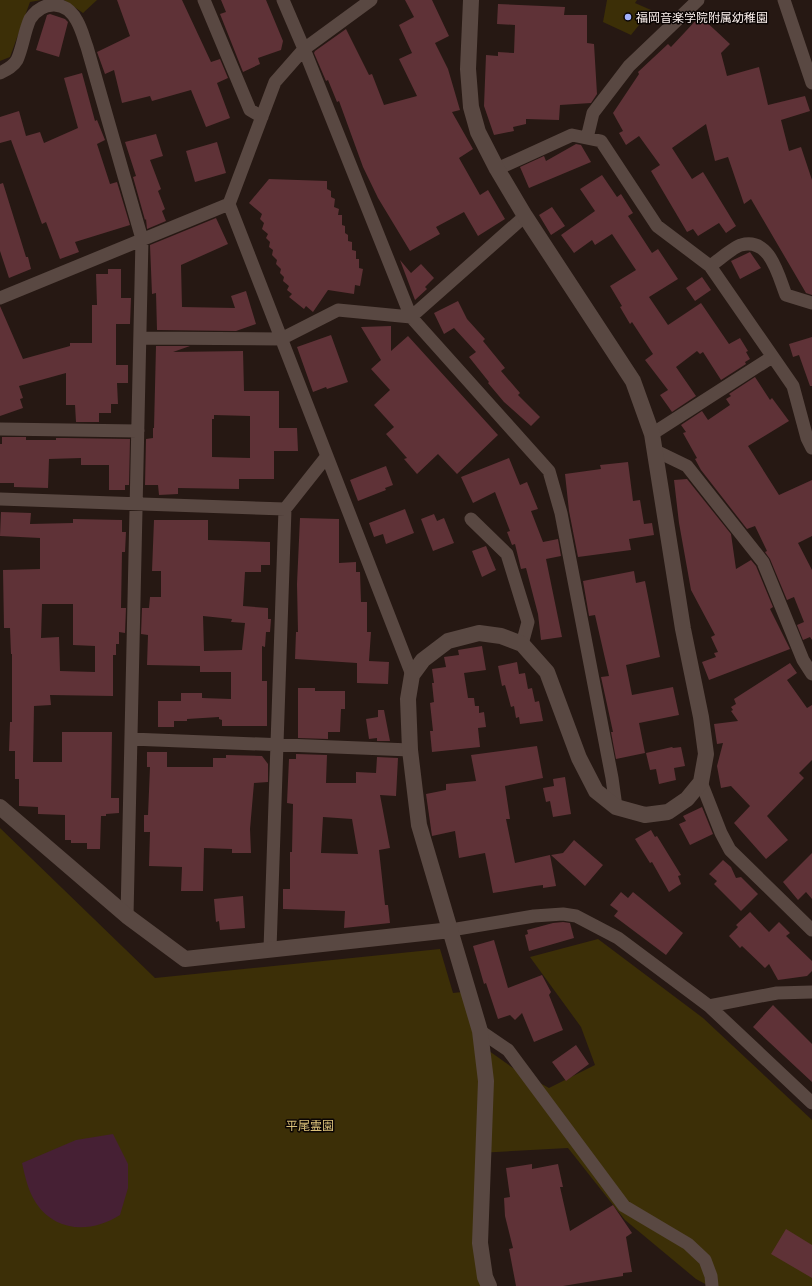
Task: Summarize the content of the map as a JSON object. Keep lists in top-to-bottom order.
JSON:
{
  "parks": ["平尾霊園"],
  "places": ["福岡音楽学院附属幼稚園"]
}
